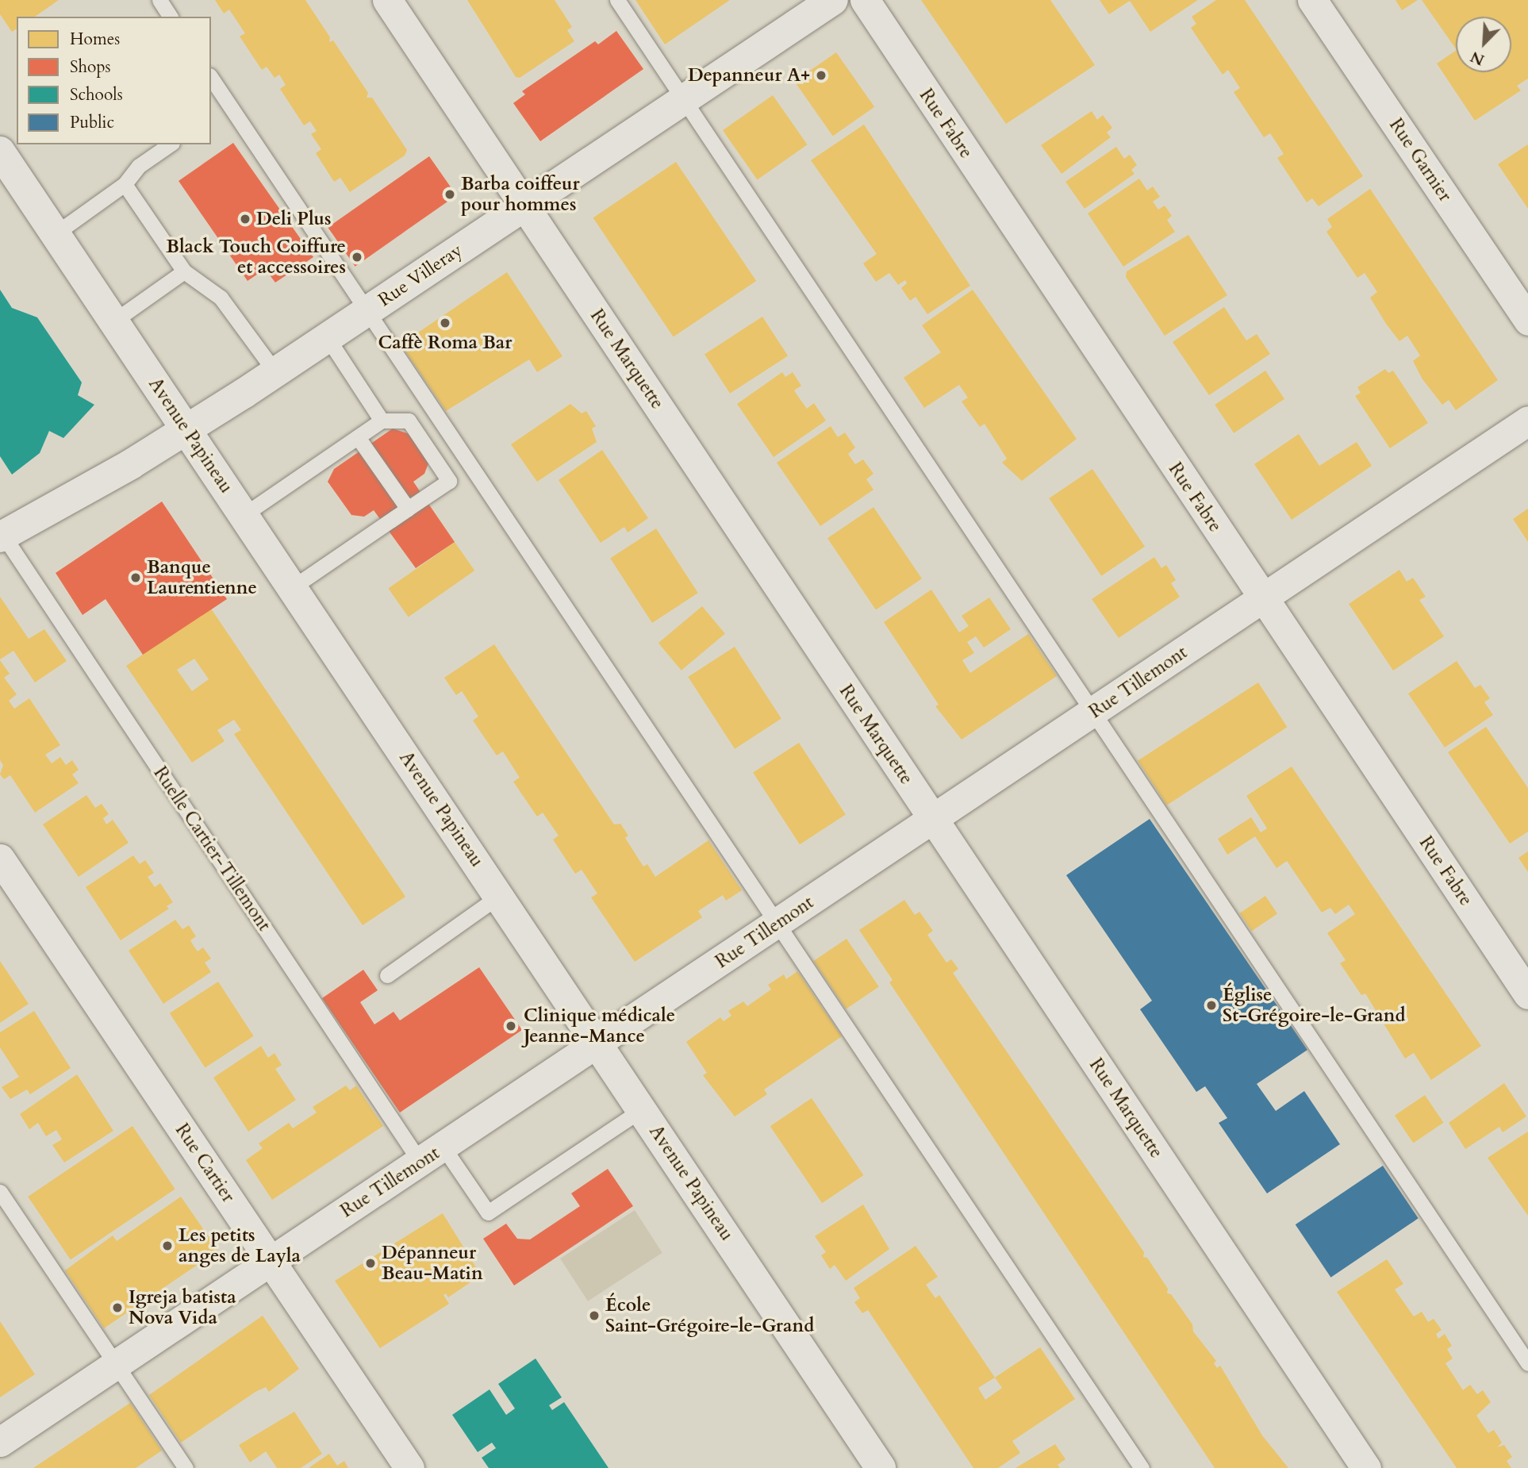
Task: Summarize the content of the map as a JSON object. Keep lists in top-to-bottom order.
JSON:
{
  "streets": {
    "main road": ["Rue Villeray", "Avenue Papineau"],
    "street": [
      "Rue Fabre",
      "Rue Garnier",
      "Rue Marquette",
      "Rue Tillemont",
      "Rue Cartier"
    ],
    "lane": ["Ruelle Cartier-Tillemont"]
  },
  "crossings": [
    ["Rue Fabre", "Rue Tillemont"],
    ["Rue Villeray", "Rue Marquette"],
    ["Rue Villeray", "Avenue Papineau"],
    ["Rue Villeray", "Ruelle Cartier-Tillemont"],
    ["Rue Marquette", "Rue Tillemont"],
    ["Avenue Papineau", "Rue Tillemont"],
    ["Avenue Papineau", "Ruelle Cartier-Tillemont"],
    ["Rue Tillemont", "Ruelle Cartier-Tillemont"],
    ["Rue Tillemont", "Rue Cartier"]
  ],
  "places": [
    "Depanneur A+",
    "Barba coiffeur pour hommes",
    "Deli Plus",
    "Black Touch Coiffure et accessoires",
    "Caffè Roma Bar",
    "Banque Laurentienne",
    "Église St-Grégoire-le-Grand",
    "Clinique médicale Jeanne-Mance",
    "Les petits anges de Layla",
    "Dépanneur Beau-Matin",
    "Igreja batista Nova Vida",
    "École Saint-Grégoire-le-Grand"
  ],
  "legend": [
    "Homes",
    "Shops",
    "Schools",
    "Public"
  ],
  "north": "bottom left"
}
